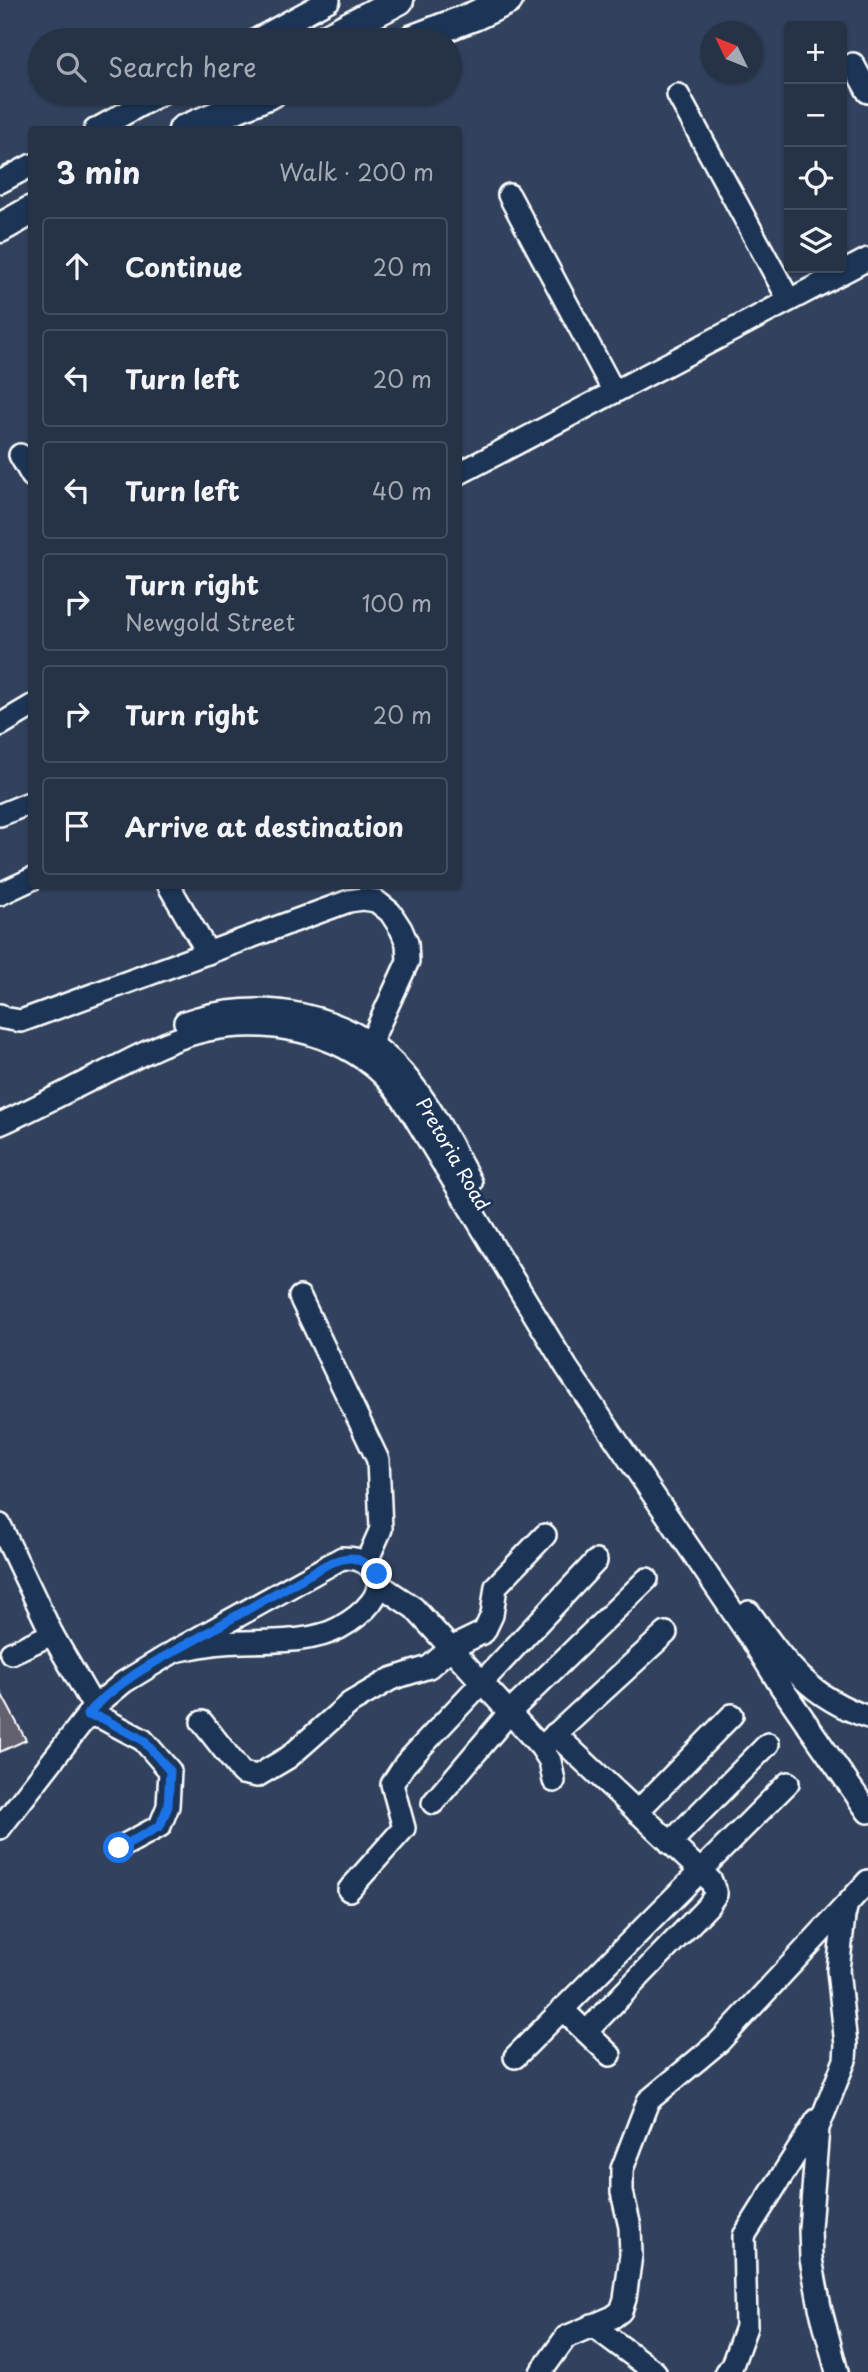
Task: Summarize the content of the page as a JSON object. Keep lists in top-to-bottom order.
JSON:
{
  "streets": {
    "street": ["Pretoria Road"]
  },
  "north": "top left",
  "page": {
    "map_buttons": ["+", "−"],
    "search": "Search here",
    "heading": ["3 min", "Walk · 200 m"],
    "list": [
      ["Continue", "20 m"],
      ["Turn left", "20 m"],
      ["Turn left", "40 m"],
      ["Turn right", "Newgold Street", "100 m"],
      ["Turn right", "20 m"],
      "Arrive at destination"
    ]
  }
}
